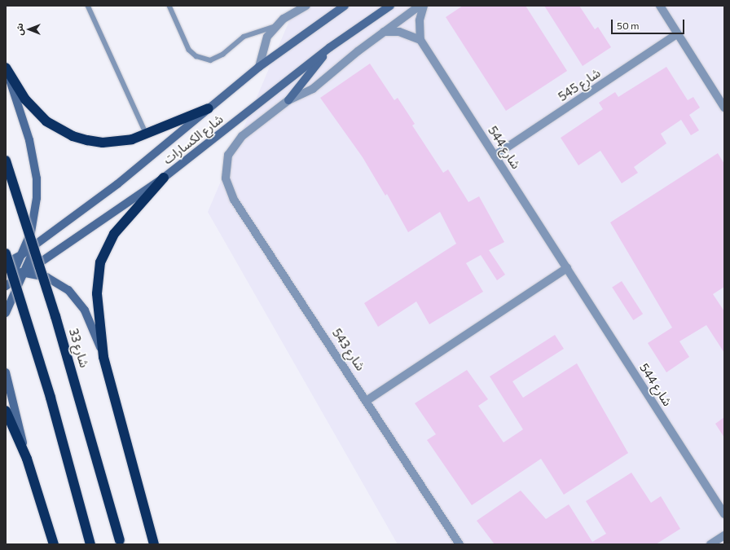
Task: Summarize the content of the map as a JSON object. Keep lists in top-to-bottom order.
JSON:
{
  "streets": {
    "highway": ["شارع 33"],
    "street": [
      "شارع 545",
      "شارع الكسارات",
      "شارع 544",
      "شارع 543"
    ]
  },
  "crossings": [
    ["شارع 545", "شارع 544"]
  ],
  "scale_bar": "50 m",
  "north": "left"
}
